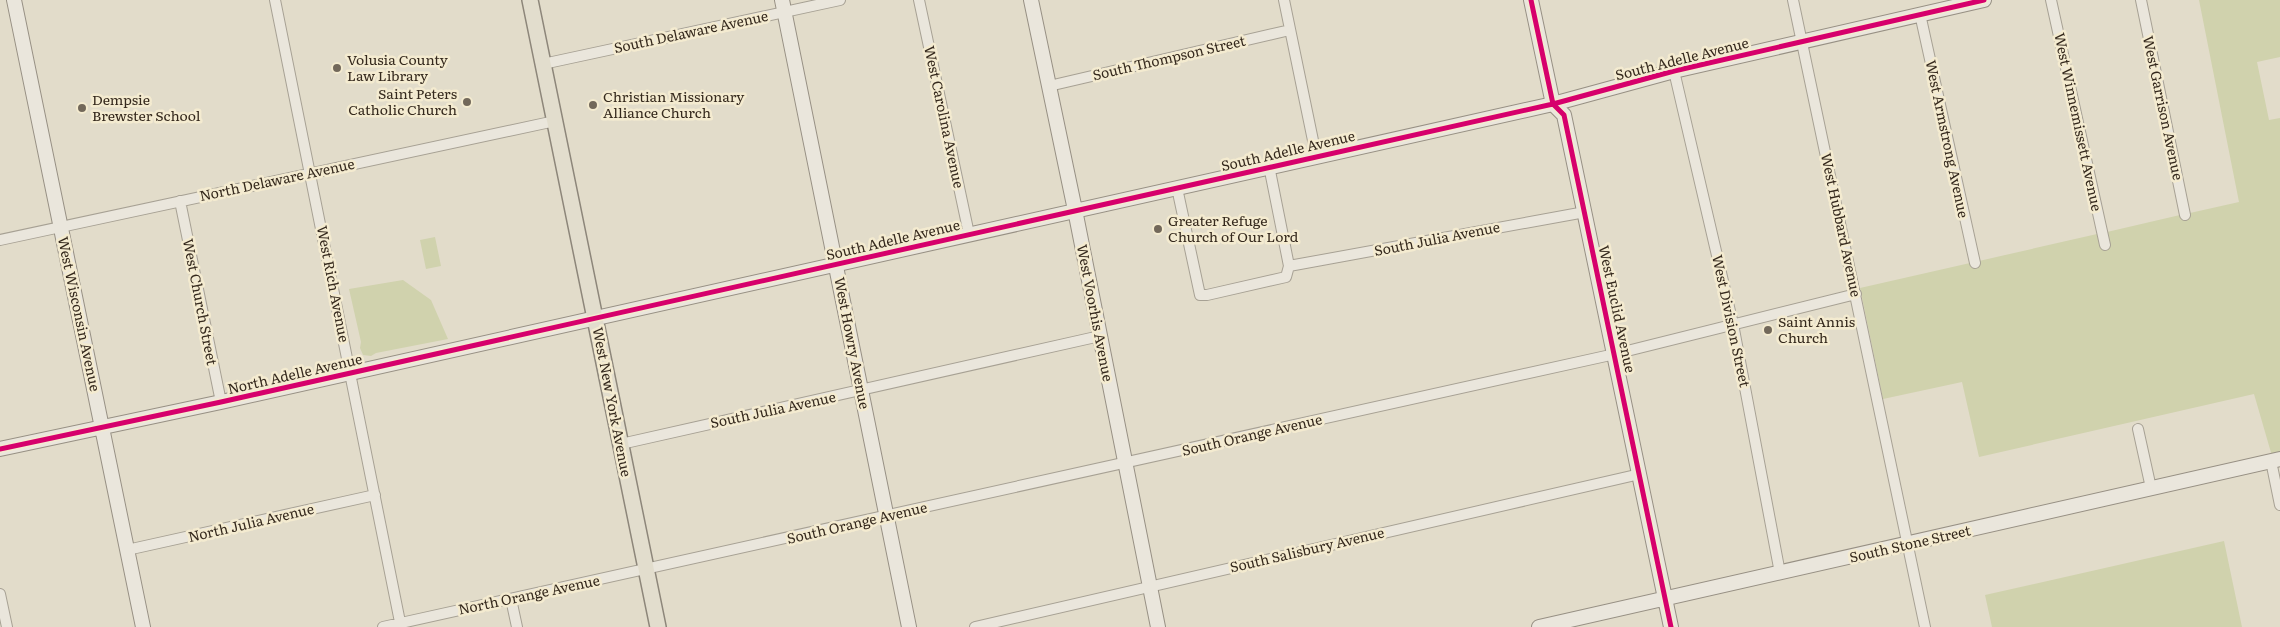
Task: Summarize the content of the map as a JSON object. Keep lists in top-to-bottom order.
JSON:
{
  "streets": {
    "main road": ["West New York Avenue"],
    "street": [
      "South Delaware Avenue",
      "South Thompson Street",
      "South Adelle Avenue",
      "West Garrison Avenue",
      "West Carolina Avenue",
      "West Winnemissett Avenue",
      "West Armstrong Avenue",
      "North Delaware Avenue",
      "West Hubbard Avenue",
      "South Julia Avenue",
      "West Rich Avenue",
      "West Church Street",
      "West Euclid Avenue",
      "West Voorhis Avenue",
      "West Wisconsin Avenue",
      "West Division Street",
      "West Howry Avenue",
      "North Adelle Avenue",
      "South Orange Avenue",
      "North Julia Avenue",
      "South Stone Street",
      "South Salisbury Avenue",
      "North Orange Avenue"
    ]
  },
  "crossings": [
    ["South Delaware Avenue", "West Howry Avenue"],
    ["South Delaware Avenue", "West New York Avenue"],
    ["South Thompson Street", "West Voorhis Avenue"],
    ["South Adelle Avenue", "West Carolina Avenue"],
    ["South Adelle Avenue", "West Armstrong Avenue"],
    ["South Adelle Avenue", "West Hubbard Avenue"],
    ["South Adelle Avenue", "West Euclid Avenue"],
    ["South Adelle Avenue", "West Voorhis Avenue"],
    ["South Adelle Avenue", "West Division Street"],
    ["South Adelle Avenue", "West Howry Avenue"],
    ["South Adelle Avenue", "North Adelle Avenue"],
    ["South Adelle Avenue", "West New York Avenue"],
    ["North Delaware Avenue", "West Rich Avenue"],
    ["North Delaware Avenue", "West Church Street"],
    ["North Delaware Avenue", "West Wisconsin Avenue"],
    ["North Delaware Avenue", "West New York Avenue"],
    ["West Hubbard Avenue", "South Orange Avenue"],
    ["West Hubbard Avenue", "South Stone Street"],
    ["South Julia Avenue", "West Euclid Avenue"],
    ["South Julia Avenue", "West Voorhis Avenue"],
    ["South Julia Avenue", "West Howry Avenue"],
    ["South Julia Avenue", "West New York Avenue"],
    ["West Rich Avenue", "North Adelle Avenue"],
    ["West Rich Avenue", "North Julia Avenue"],
    ["West Rich Avenue", "North Orange Avenue"],
    ["West Church Street", "North Adelle Avenue"],
    ["West Euclid Avenue", "South Orange Avenue"],
    ["West Euclid Avenue", "South Stone Street"],
    ["West Euclid Avenue", "South Salisbury Avenue"],
    ["West Voorhis Avenue", "South Orange Avenue"],
    ["West Voorhis Avenue", "South Salisbury Avenue"],
    ["West Wisconsin Avenue", "North Adelle Avenue"],
    ["West Wisconsin Avenue", "North Julia Avenue"],
    ["West Division Street", "South Orange Avenue"],
    ["West Division Street", "South Stone Street"],
    ["West Howry Avenue", "South Orange Avenue"],
    ["North Adelle Avenue", "West New York Avenue"],
    ["West New York Avenue", "South Orange Avenue"],
    ["West New York Avenue", "North Orange Avenue"],
    ["South Orange Avenue", "North Orange Avenue"]
  ],
  "places": [
    "Volusia County Law Library",
    "Saint Peters Catholic Church",
    "Christian Missionary Alliance Church",
    "Dempsie Brewster School",
    "Greater Refuge Church of Our Lord",
    "Saint Annis Church"
  ]
}
